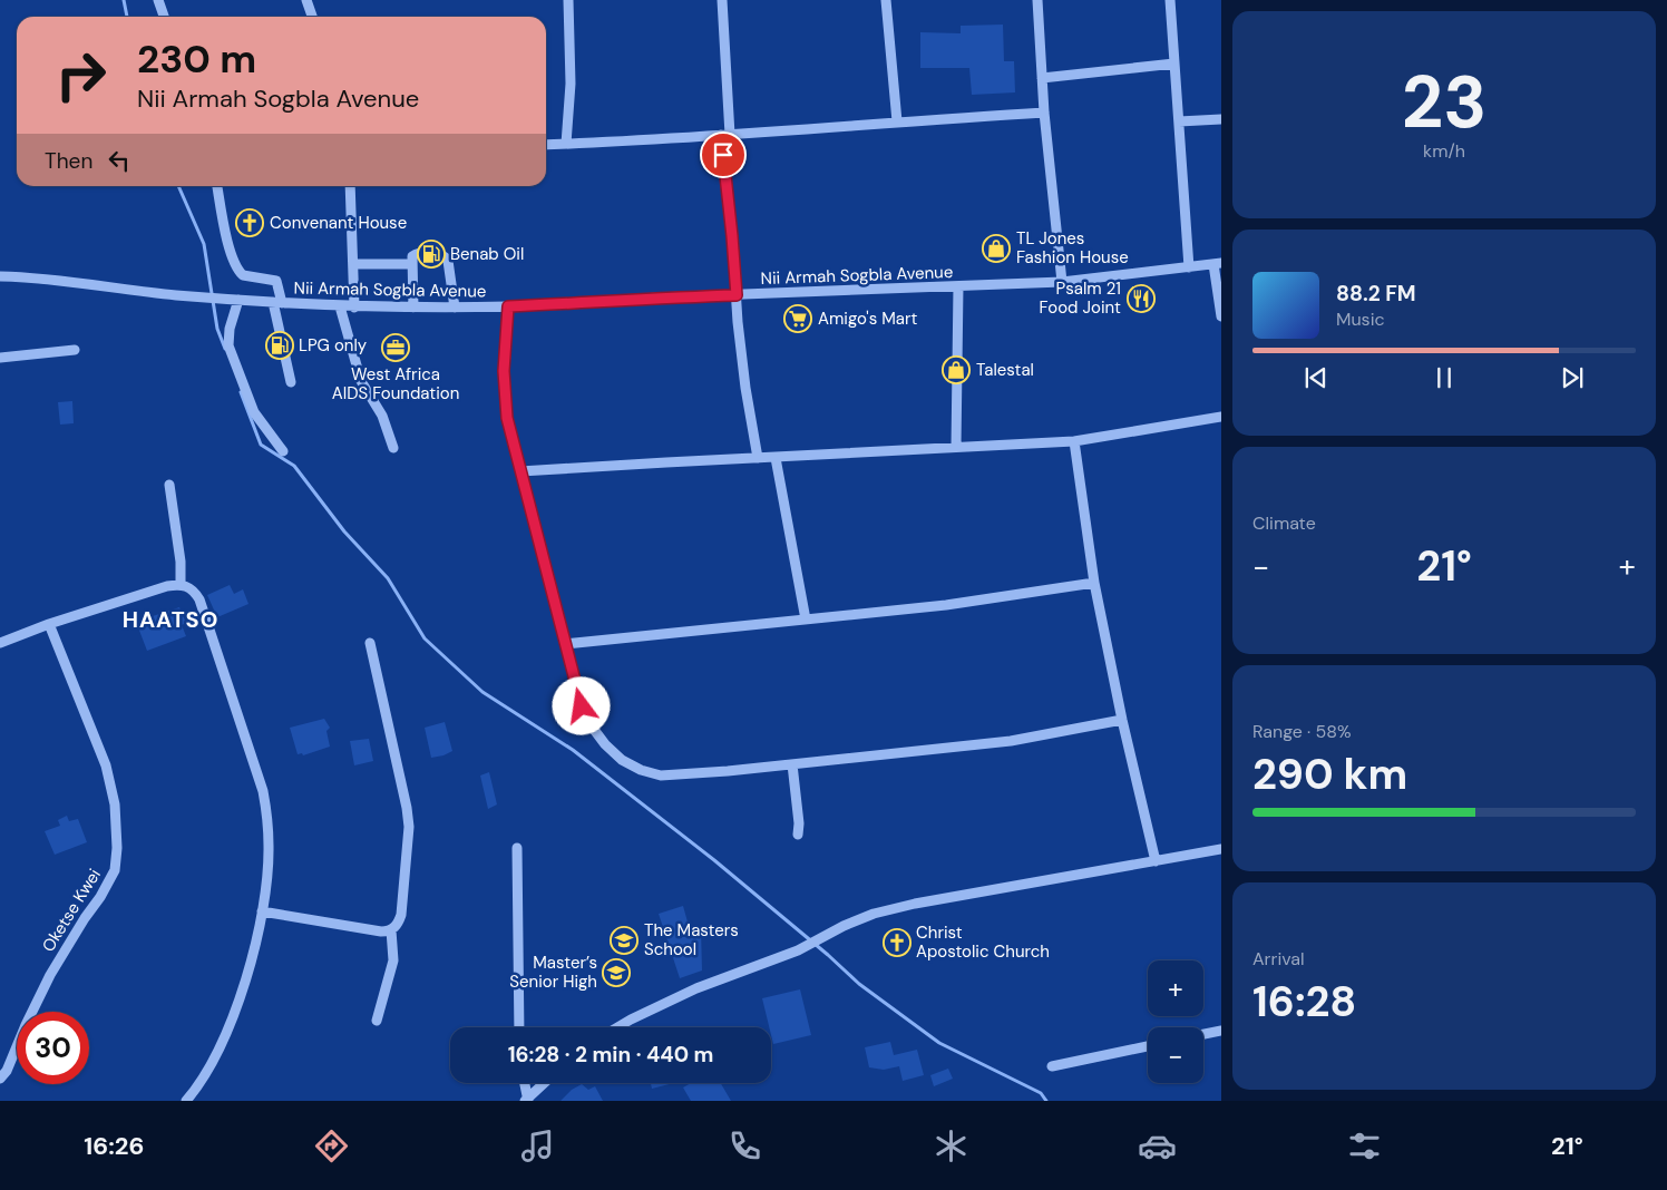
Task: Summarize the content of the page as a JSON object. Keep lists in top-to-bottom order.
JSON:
{
  "streets": {
    "street": ["Nii Armah Sogbla Avenue", "Oketse Kwei"]
  },
  "districts": ["HAATSO"],
  "places": {
    "church": ["Convenant House", "Christ Apostolic Church"],
    "shop": ["TL Jones Fashion House", "Talestal"],
    "fuel station": ["Benab Oil", "LPG only"],
    "restaurant": ["Psalm 21 Food Joint"],
    "supermarket": ["Amigo's Mart"],
    "office": ["West Africa AIDS Foundation"],
    "school or university": ["The Masters School", "Master’s Senior High"]
  },
  "page": {
    "tile": [
      ["23", "km/h"],
      "Climate",
      ["Range · 58%", "290 km"],
      ["Arrival", "16:28"]
    ],
    "turn": ["230 m", "Nii Armah Sogbla Avenue"],
    "then": "Then",
    "song": ["88.2 FM", "Music"],
    "heat": ["−", "21°", "+"],
    "map_buttons": ["+", "−"],
    "limit": "30",
    "trip": "16:28 · 2 min · 440 m",
    "tabs": ["16:26", "21°"]
  }
}
